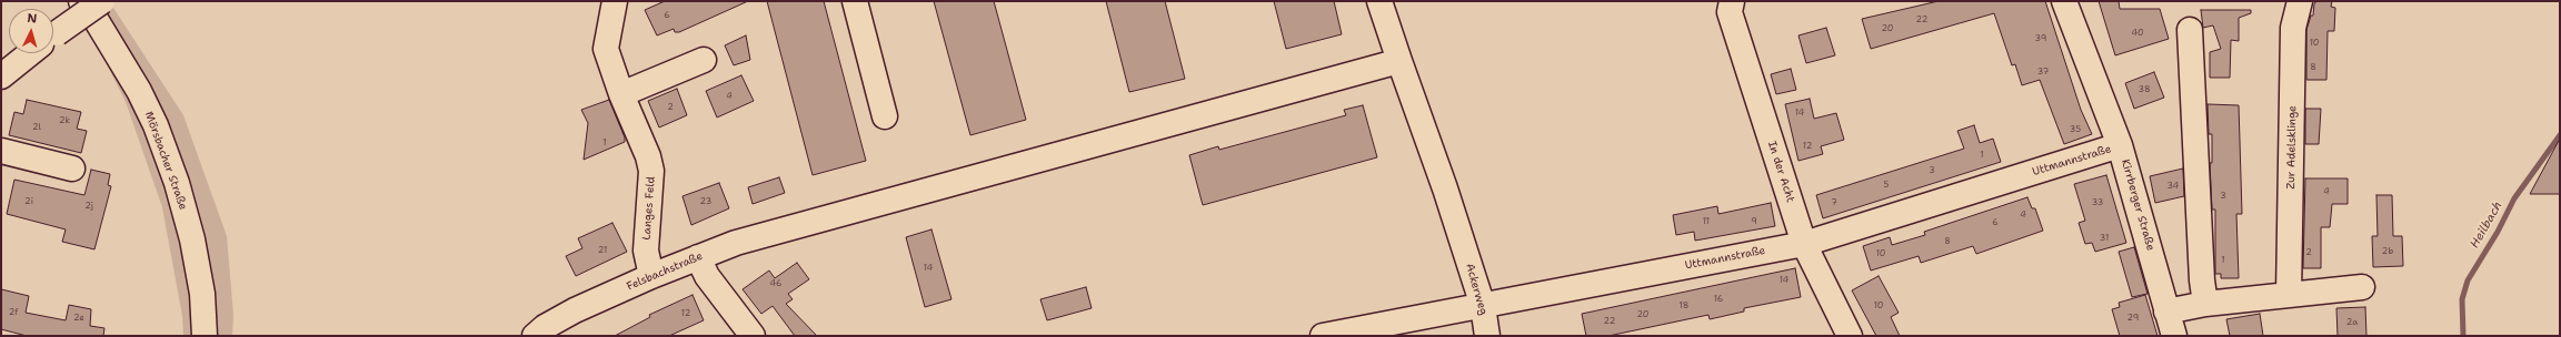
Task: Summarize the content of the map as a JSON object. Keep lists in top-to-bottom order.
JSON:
{
  "streets": {
    "street": [
      "Zur Adelsklinge",
      "Mörsbacher Straße",
      "Uttmannstraße",
      "In der Acht",
      "Kirrberger Straße",
      "Langes Feld",
      "Felsbachstraße",
      "Ackerweg"
    ]
  },
  "crossings": [
    ["Uttmannstraße", "In der Acht"],
    ["Uttmannstraße", "Kirrberger Straße"],
    ["Uttmannstraße", "Ackerweg"],
    ["Langes Feld", "Felsbachstraße"],
    ["Felsbachstraße", "Ackerweg"]
  ],
  "water": ["Heilbach"],
  "house_numbers": [
    "6",
    "22",
    "20",
    "40",
    "39",
    "10",
    "8",
    "37",
    "38",
    "4",
    "2",
    "14",
    "2k",
    "2l",
    "35",
    "1",
    "12",
    "1",
    "3",
    "5",
    "34",
    "4",
    "3",
    "2i",
    "23",
    "7",
    "33",
    "2j",
    "4",
    "11",
    "9",
    "6",
    "31",
    "8",
    "21",
    "2b",
    "2",
    "10",
    "1",
    "14",
    "14",
    "46",
    "16",
    "18",
    "10",
    "2f",
    "12",
    "20",
    "2e",
    "29",
    "22",
    "2a"
  ],
  "north": "top"
}
